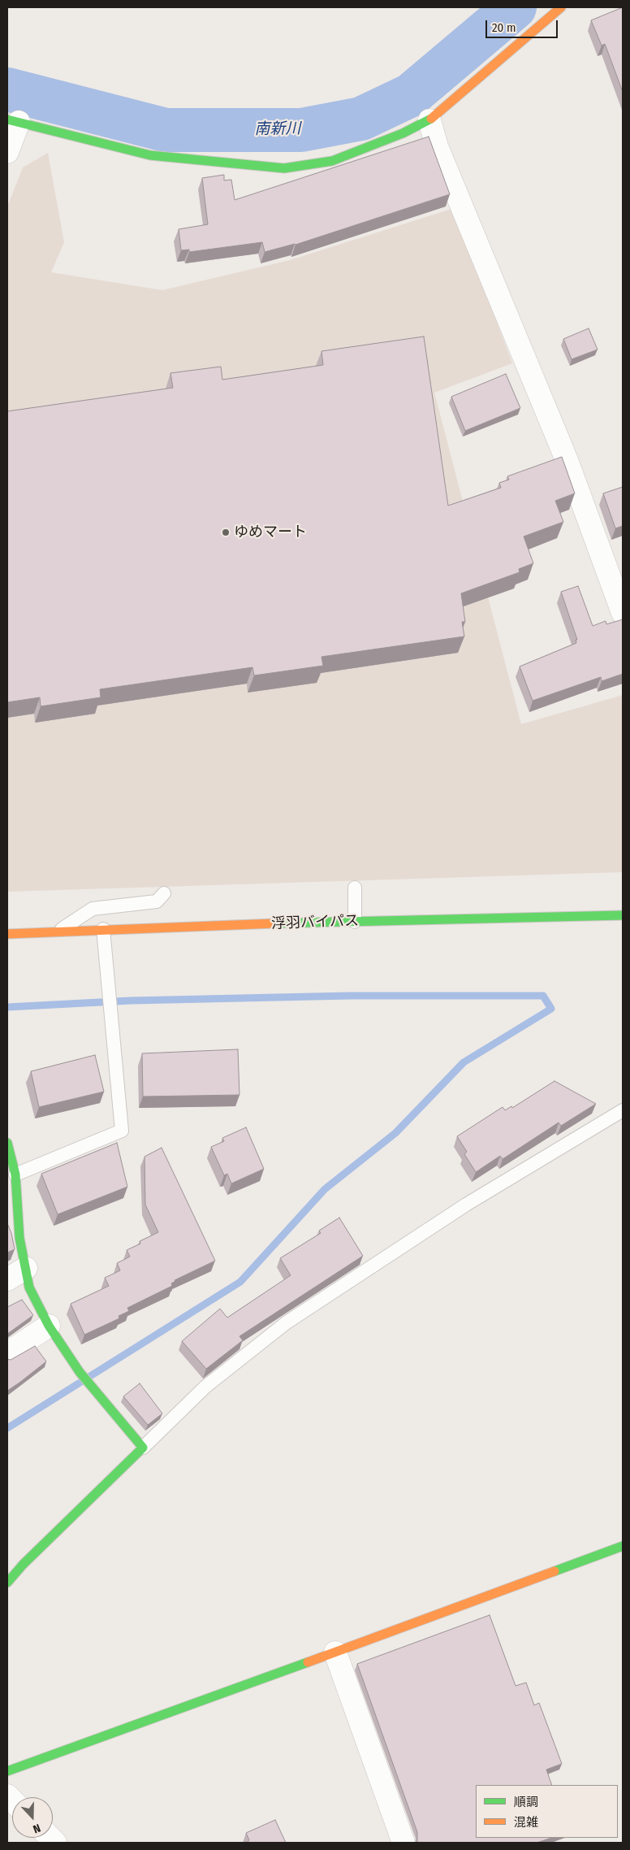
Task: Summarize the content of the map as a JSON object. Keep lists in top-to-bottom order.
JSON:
{
  "streets": {
    "main road": ["浮羽バイパス"]
  },
  "water": ["南新川"],
  "places": ["ゆめマート"],
  "legend": ["順調", "混雑"],
  "scale_bar": "20 m",
  "north": "bottom"
}
